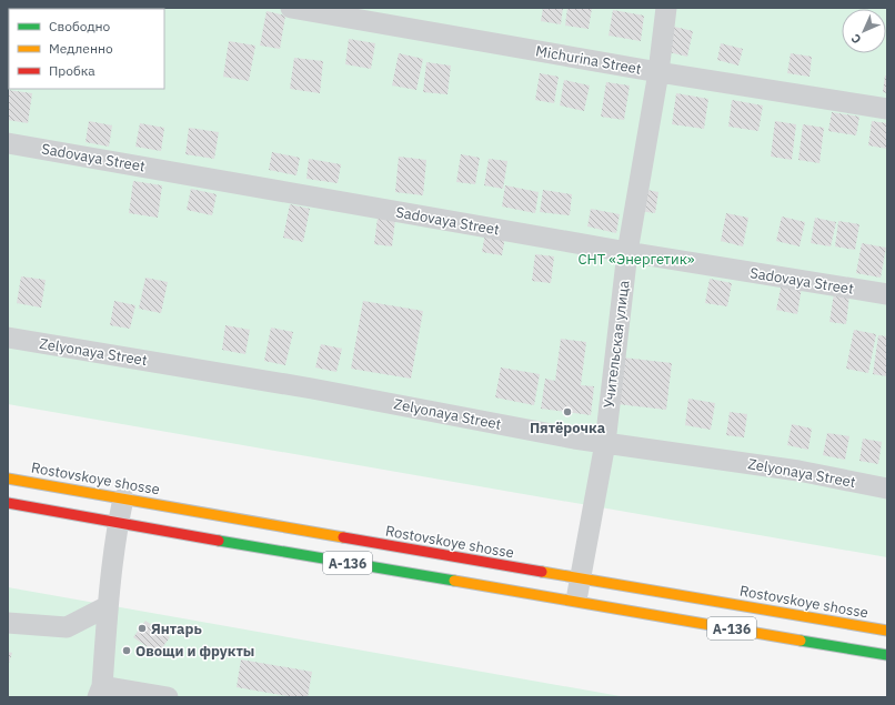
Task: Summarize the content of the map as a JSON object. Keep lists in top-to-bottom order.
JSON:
{
  "streets": {
    "highway": ["Rostovskoye shosse", "А-136"],
    "street": [
      "Michurina Street",
      "Sadovaya Street",
      "Учительская улица",
      "Zelyonaya Street"
    ]
  },
  "crossings": [
    ["Michurina Street", "Учительская улица"],
    ["Sadovaya Street", "Учительская улица"],
    ["Учительская улица", "Zelyonaya Street"],
    ["Учительская улица", "Rostovskoye shosse"],
    ["Учительская улица", "А-136"]
  ],
  "parks": ["СНТ «Энергетик»"],
  "places": ["Пятёрочка", "Янтарь", "Овощи и фрукты"],
  "legend": ["Свободно", "Медленно", "Пробка"],
  "north": "bottom left"
}
